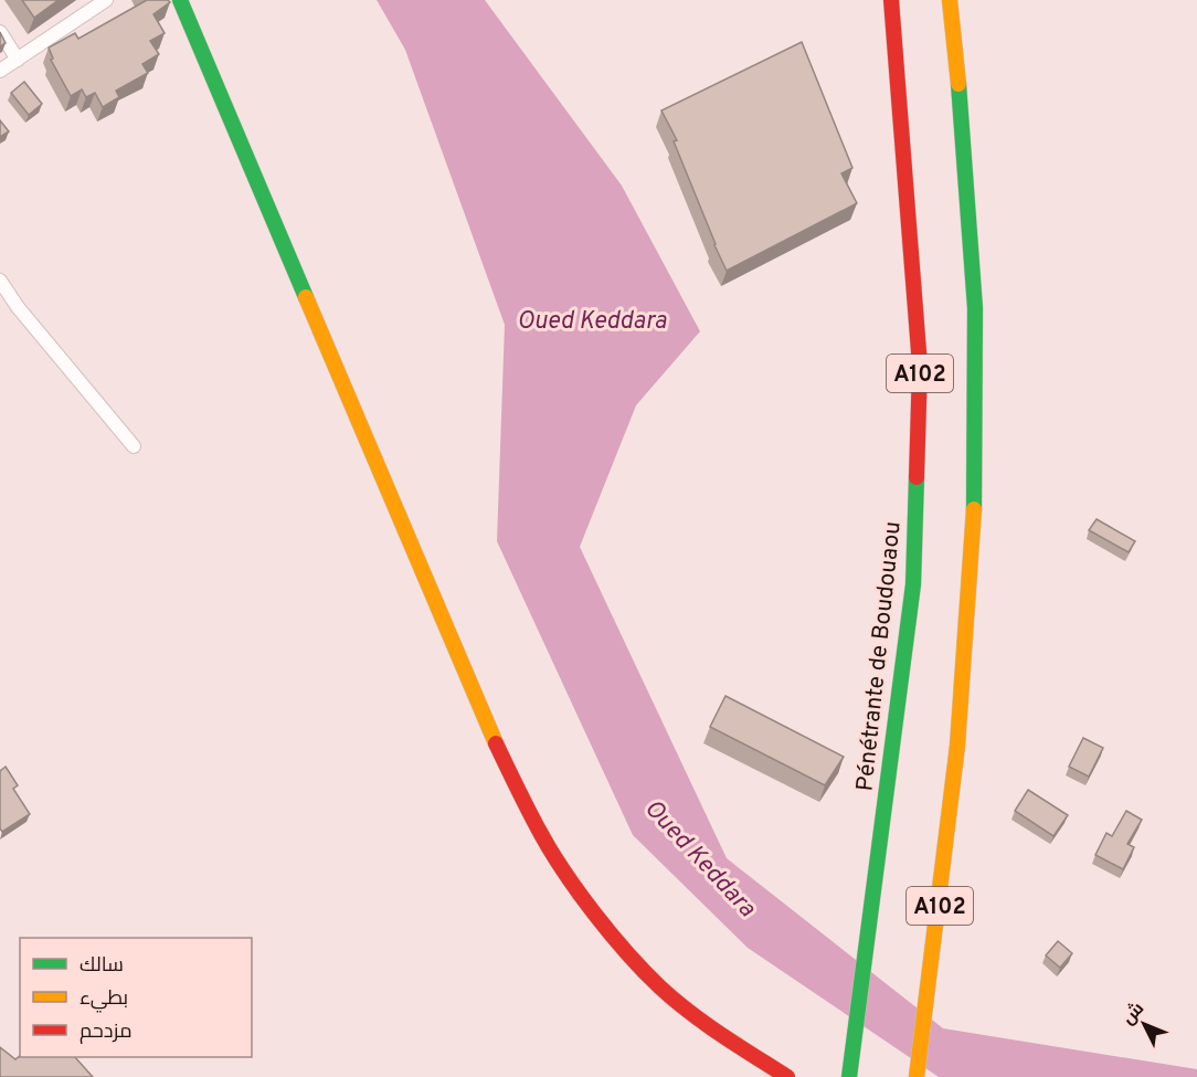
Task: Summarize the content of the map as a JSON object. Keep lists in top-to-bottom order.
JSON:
{
  "streets": {
    "main road": ["A102", "Pénétrante de Boudouaou"]
  },
  "water": ["Oued Keddara"],
  "legend": ["سالك", "بطيء", "مزدحم"],
  "north": "top left"
}
